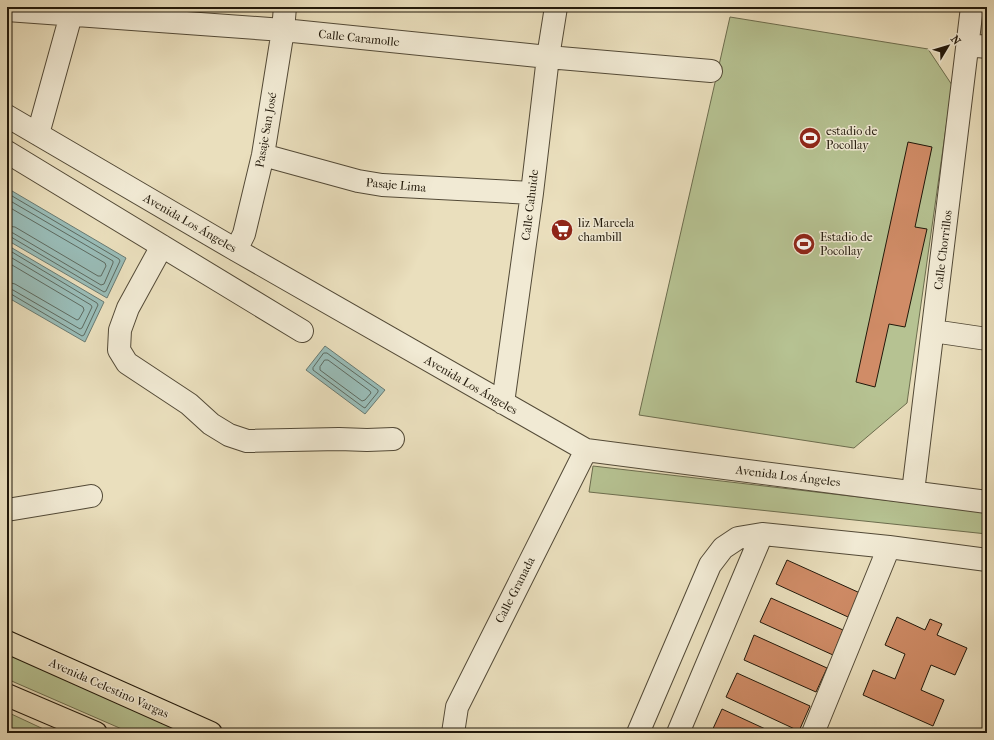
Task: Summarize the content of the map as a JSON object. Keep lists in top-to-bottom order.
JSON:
{
  "streets": {
    "main road": ["Avenida Celestino Vargas"],
    "street": [
      "Calle Caramolle",
      "Pasaje San José",
      "Pasaje Lima",
      "Calle Cahuide",
      "Avenida Los Ángeles",
      "Calle Chorrillos",
      "Calle Granada"
    ]
  },
  "crossings": [
    ["Calle Caramolle", "Pasaje San José"],
    ["Calle Caramolle", "Calle Cahuide"],
    ["Pasaje San José", "Pasaje Lima"],
    ["Pasaje San José", "Avenida Los Ángeles"],
    ["Pasaje Lima", "Calle Cahuide"],
    ["Calle Cahuide", "Avenida Los Ángeles"],
    ["Avenida Los Ángeles", "Calle Chorrillos"],
    ["Avenida Los Ángeles", "Calle Granada"]
  ],
  "places": {
    "sports": ["estadio de Pocollay", "Estadio de Pocollay"],
    "supermarket": ["liz Marcela chambill"]
  },
  "north": "top right"
}
